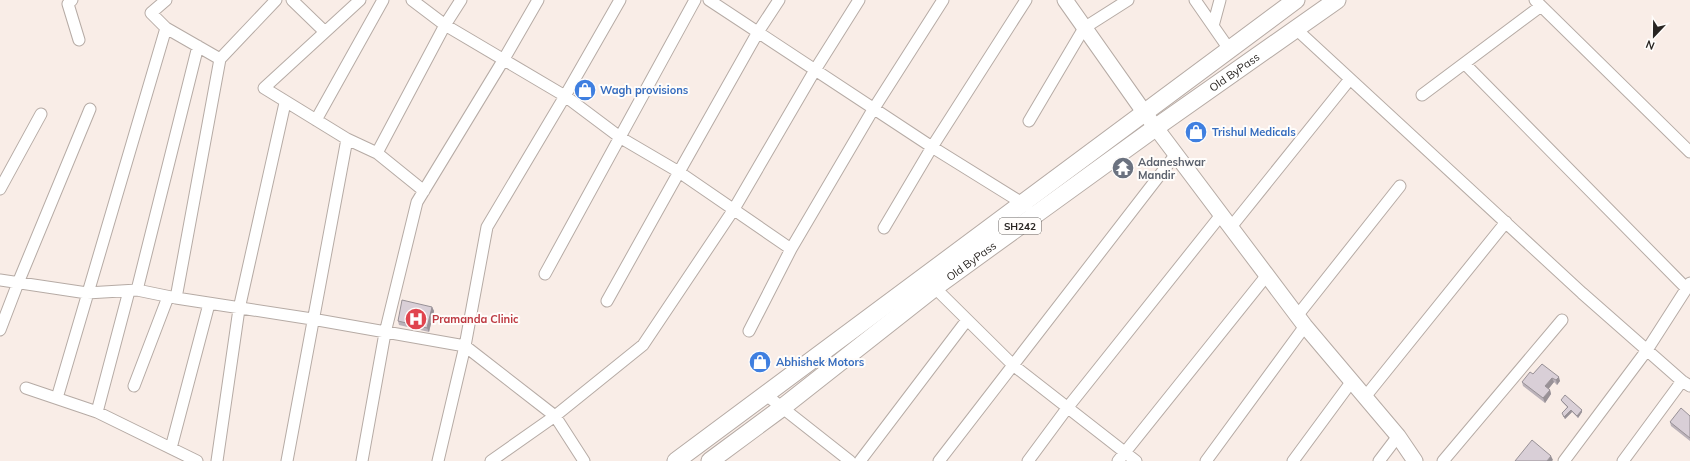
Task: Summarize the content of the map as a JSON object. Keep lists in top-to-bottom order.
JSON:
{
  "streets": {
    "main road": ["Old ByPass", "SH242"]
  },
  "places": {
    "shop": ["Wagh provisions", "Trishul Medicals", "Abhishek Motors"],
    "temple": ["Adaneshwar Mandir"],
    "hospital": ["Pramanda Clinic"]
  },
  "north": "bottom"
}
